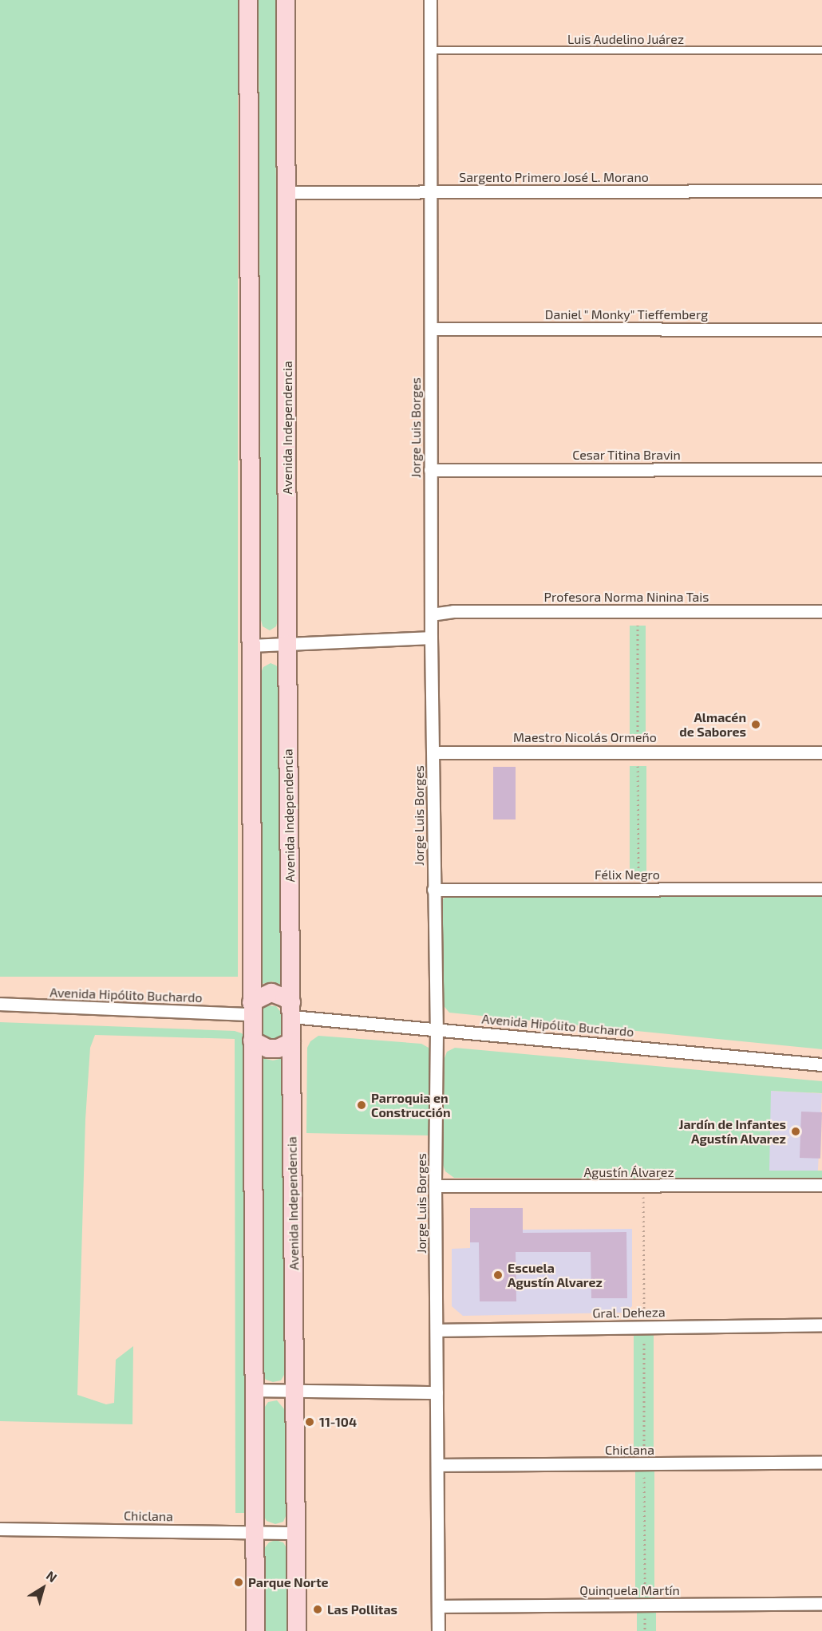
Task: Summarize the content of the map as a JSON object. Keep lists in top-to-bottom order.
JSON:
{
  "streets": {
    "main road": ["Avenida Independencia"],
    "street": [
      "Sargento Primero José L. Morano",
      "Daniel \" Monky\" Tieffemberg",
      "Jorge Luis Borges",
      "Cesar Titina Bravin",
      "Profesora Norma Ninina Tais",
      "Maestro Nicolás Ormeño",
      "Félix Negro",
      "Avenida Hipólito Buchardo",
      "Agustín Álvarez",
      "Gral. Deheza",
      "Chiclana",
      "Quinquela Martín"
    ],
    "lane": ["Luis Audelino Juárez"]
  },
  "crossings": [
    ["Luis Audelino Juárez", "Jorge Luis Borges"],
    ["Sargento Primero José L. Morano", "Avenida Independencia"],
    ["Sargento Primero José L. Morano", "Jorge Luis Borges"],
    ["Daniel \" Monky\" Tieffemberg", "Jorge Luis Borges"],
    ["Avenida Independencia", "Avenida Hipólito Buchardo"],
    ["Avenida Independencia", "Chiclana"],
    ["Jorge Luis Borges", "Cesar Titina Bravin"],
    ["Jorge Luis Borges", "Profesora Norma Ninina Tais"],
    ["Jorge Luis Borges", "Maestro Nicolás Ormeño"],
    ["Jorge Luis Borges", "Félix Negro"],
    ["Jorge Luis Borges", "Avenida Hipólito Buchardo"],
    ["Jorge Luis Borges", "Agustín Álvarez"],
    ["Jorge Luis Borges", "Gral. Deheza"],
    ["Jorge Luis Borges", "Chiclana"],
    ["Jorge Luis Borges", "Quinquela Martín"]
  ],
  "places": [
    "Almacén de Sabores",
    "Parroquia en Construcción",
    "Jardín de Infantes Agustín Alvarez",
    "Escuela Agustín Alvarez",
    "11-104",
    "Parque Norte",
    "Las Pollitas"
  ],
  "north": "top right"
}
